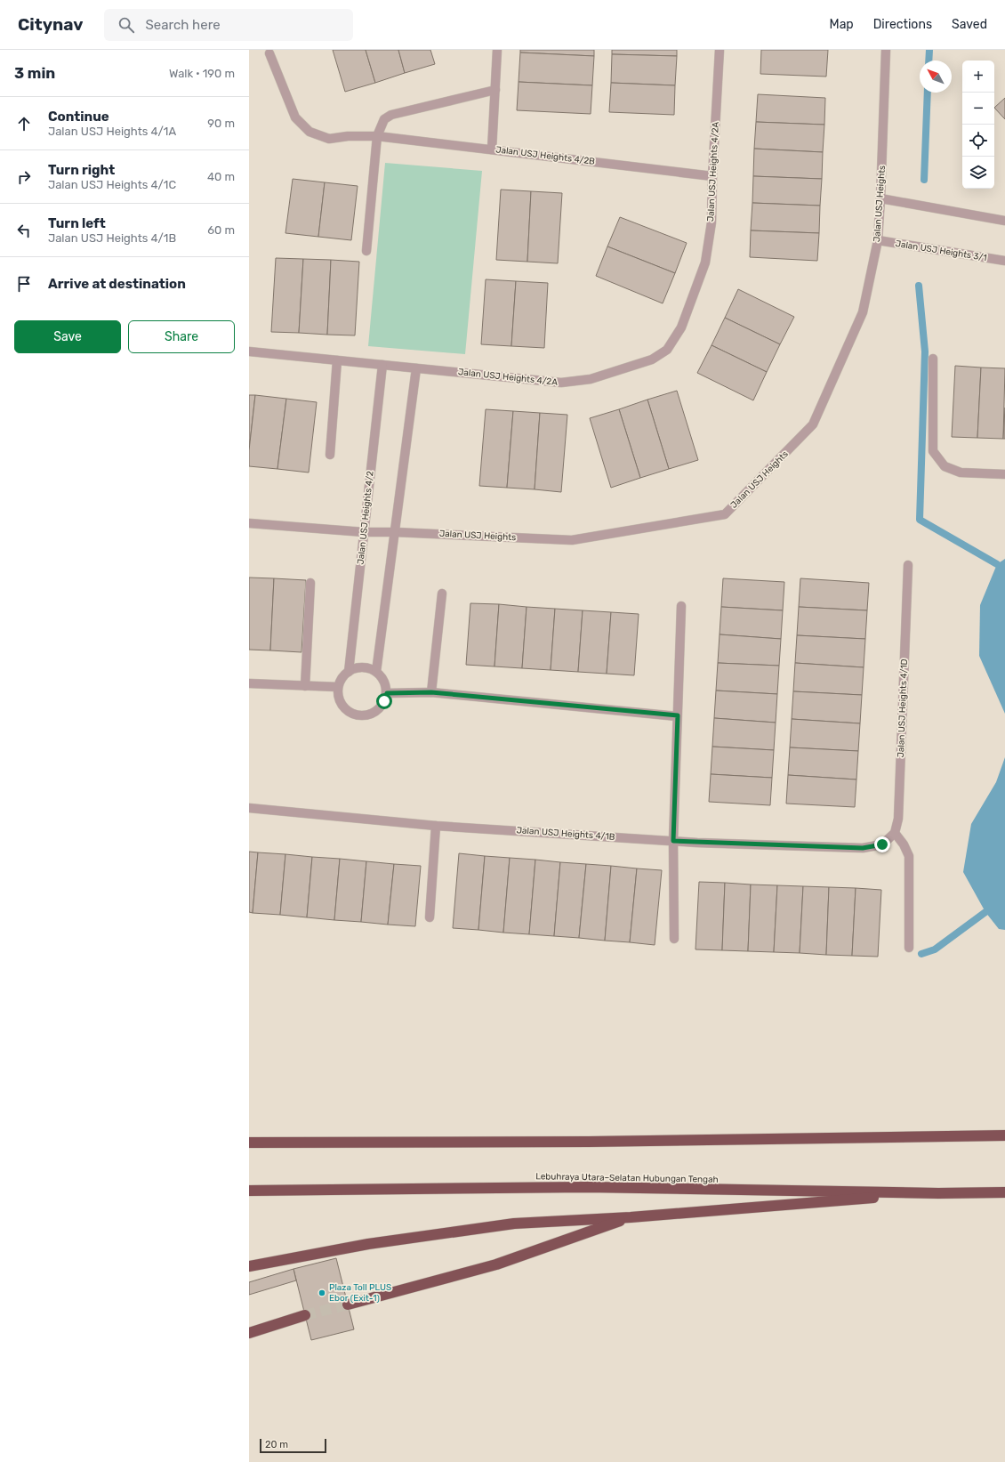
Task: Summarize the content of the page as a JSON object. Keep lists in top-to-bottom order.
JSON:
{
  "streets": {
    "highway": ["Lebuhraya Utara–Selatan Hubungan Tengah"],
    "street": [
      "Jalan USJ Heights 4/2B",
      "Jalan USJ Heights 4/2A",
      "Jalan USJ Heights",
      "Jalan USJ Heights 3/1",
      "Jalan USJ Heights 4/2",
      "Jalan USJ Heights 4/1D",
      "Jalan USJ Heights 4/1B"
    ]
  },
  "crossings": [
    ["Jalan USJ Heights 4/2B", "Jalan USJ Heights 4/2A"],
    ["Jalan USJ Heights 4/2A", "Jalan USJ Heights 4/2"],
    ["Jalan USJ Heights", "Jalan USJ Heights 3/1"],
    ["Jalan USJ Heights", "Jalan USJ Heights 4/2"],
    ["Jalan USJ Heights 4/1D", "Jalan USJ Heights 4/1B"]
  ],
  "places": ["Plaza Toll PLUS Ebor (Exit-1)"],
  "scale_bar": "20 m",
  "north": "top left",
  "page": {
    "header": "Citynav",
    "search": "Search here",
    "nav": ["Map", "Directions", "Saved"],
    "heading": ["3 min", "Walk · 190 m"],
    "map_buttons": ["+", "−"],
    "list": [
      ["Continue", "Jalan USJ Heights 4/1A", "90 m"],
      ["Turn right", "Jalan USJ Heights 4/1C", "40 m"],
      ["Turn left", "Jalan USJ Heights 4/1B", "60 m"],
      "Arrive at destination"
    ],
    "buttons": ["Save", "Share"],
    "scale": "20 m"
  }
}
